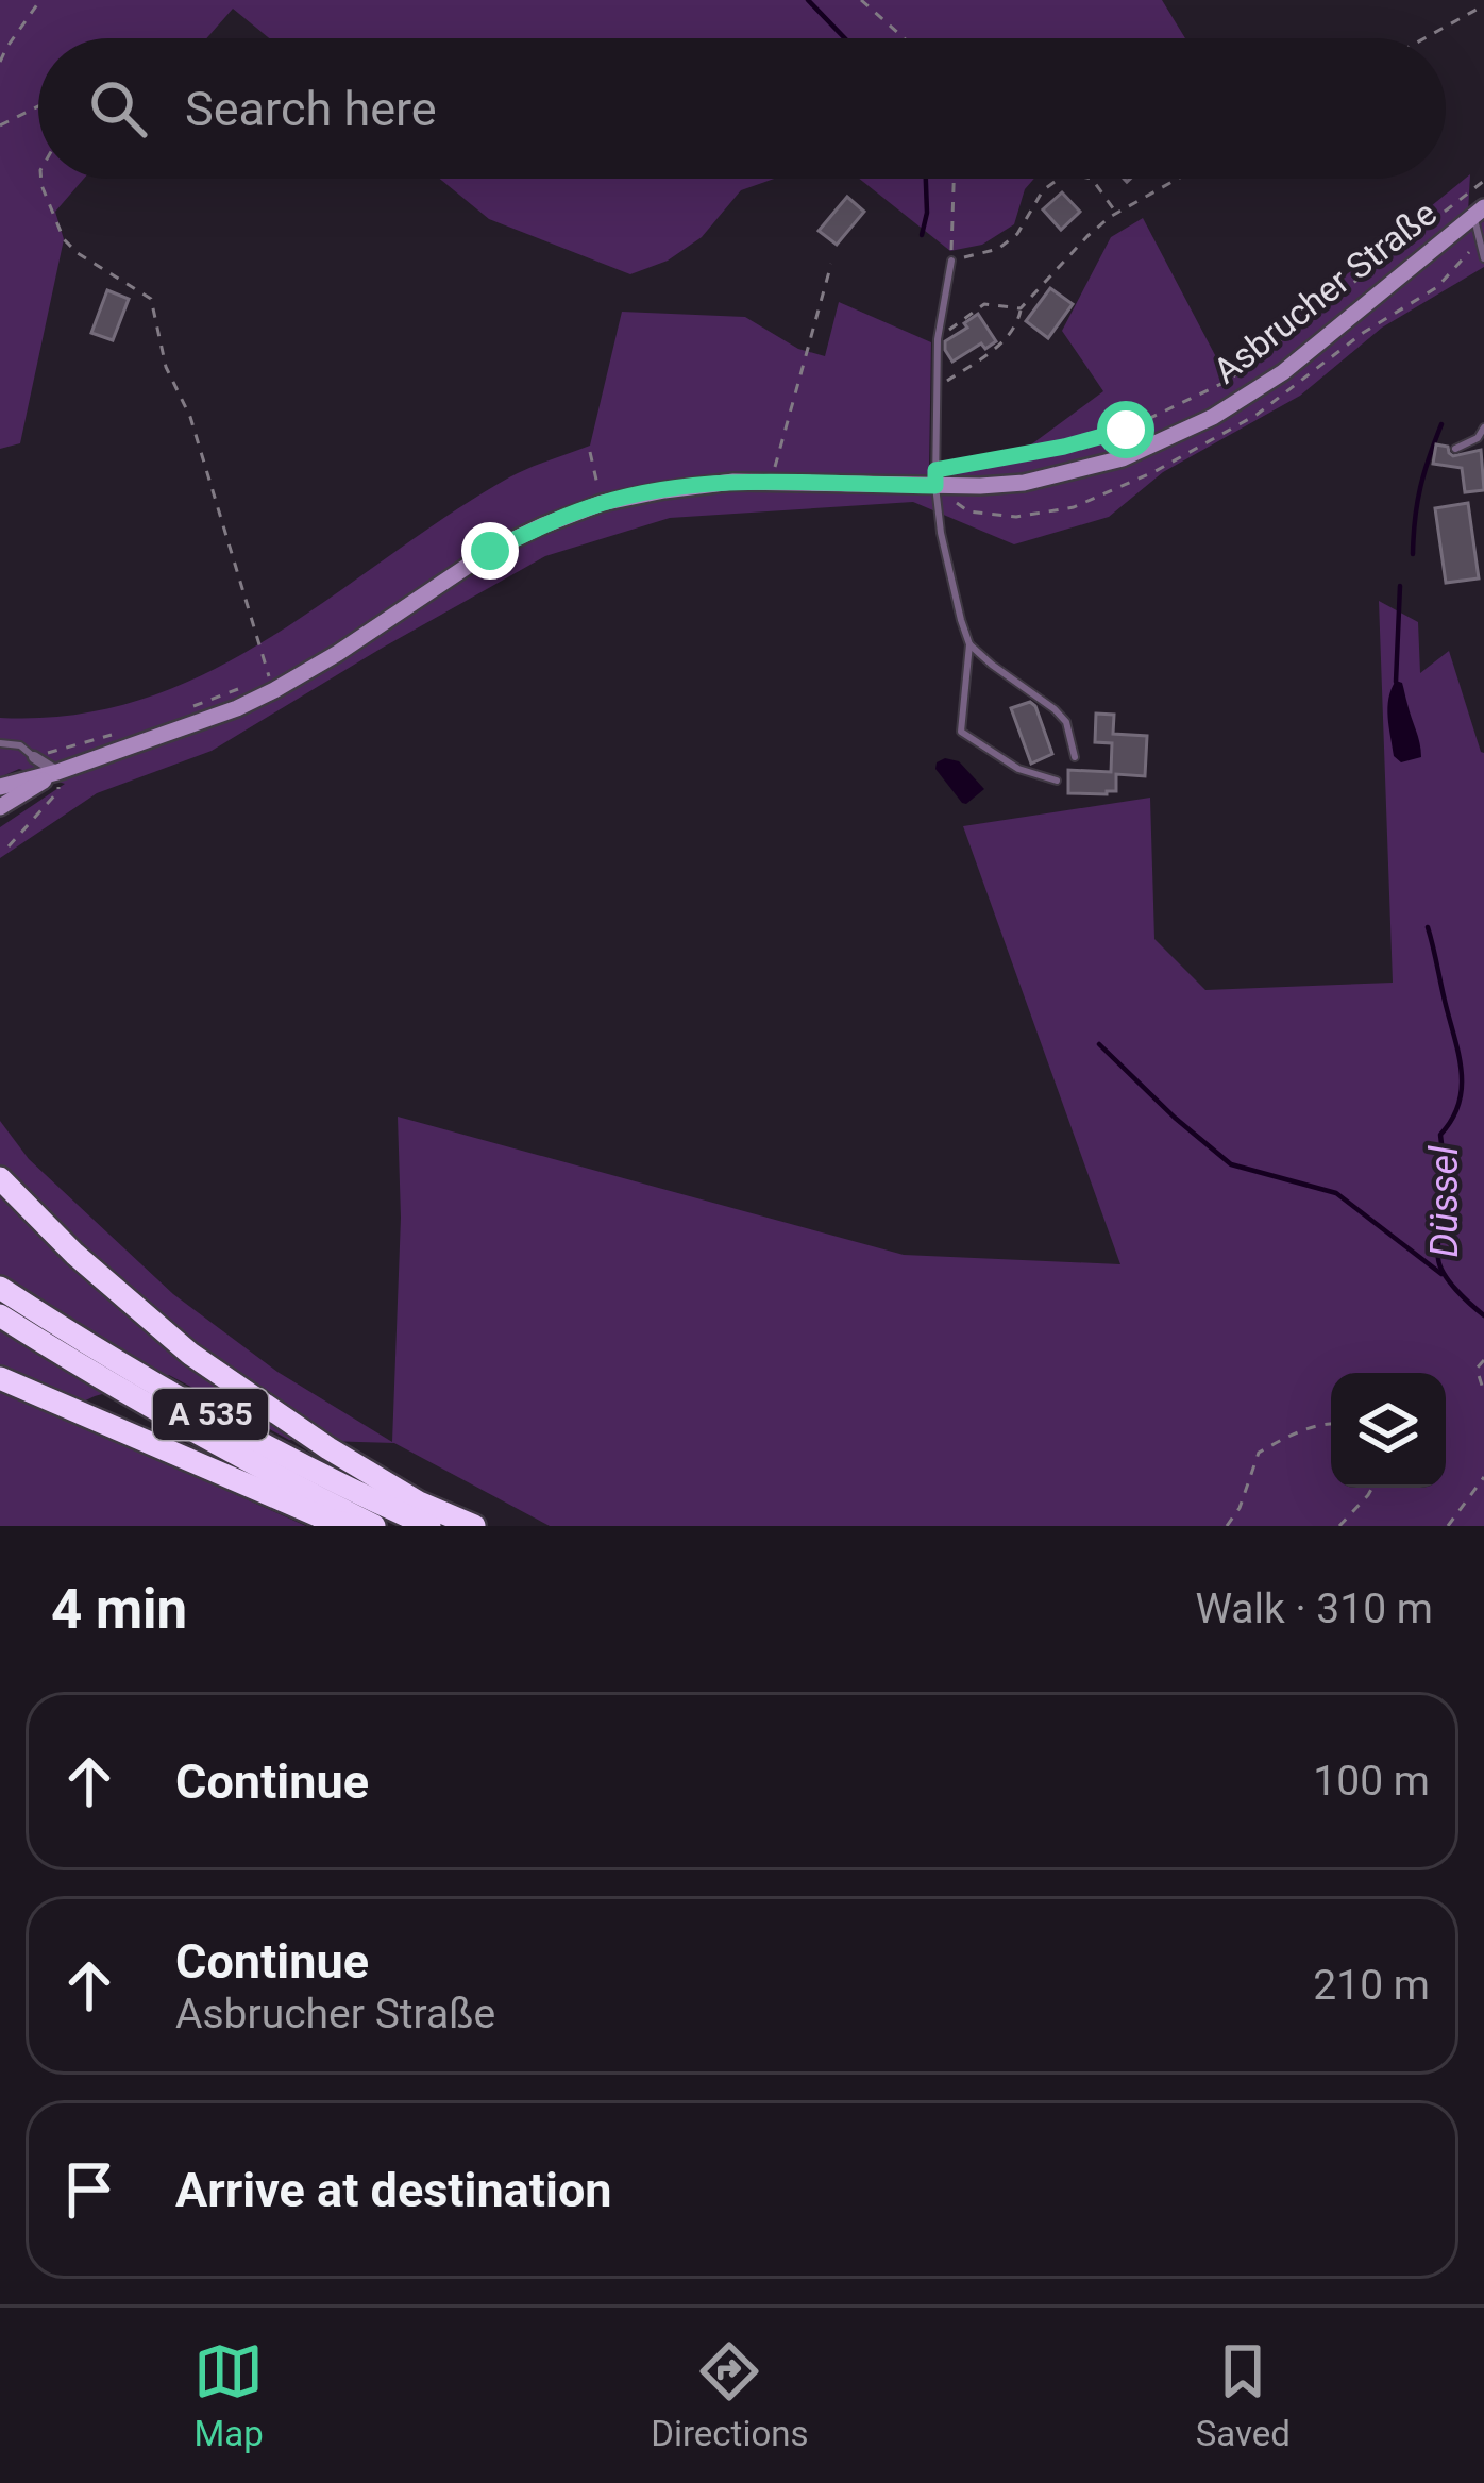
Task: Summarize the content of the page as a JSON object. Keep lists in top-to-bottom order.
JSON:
{
  "streets": {
    "highway": ["A 535"],
    "main road": ["Asbrucher Straße"]
  },
  "water": ["Düssel"],
  "page": {
    "search": "Search here",
    "heading": ["4 min", "Walk · 310 m"],
    "list": [
      ["Continue", "100 m"],
      ["Continue", "Asbrucher Straße", "210 m"],
      "Arrive at destination"
    ],
    "nav": ["Map", "Directions", "Saved"]
  }
}
